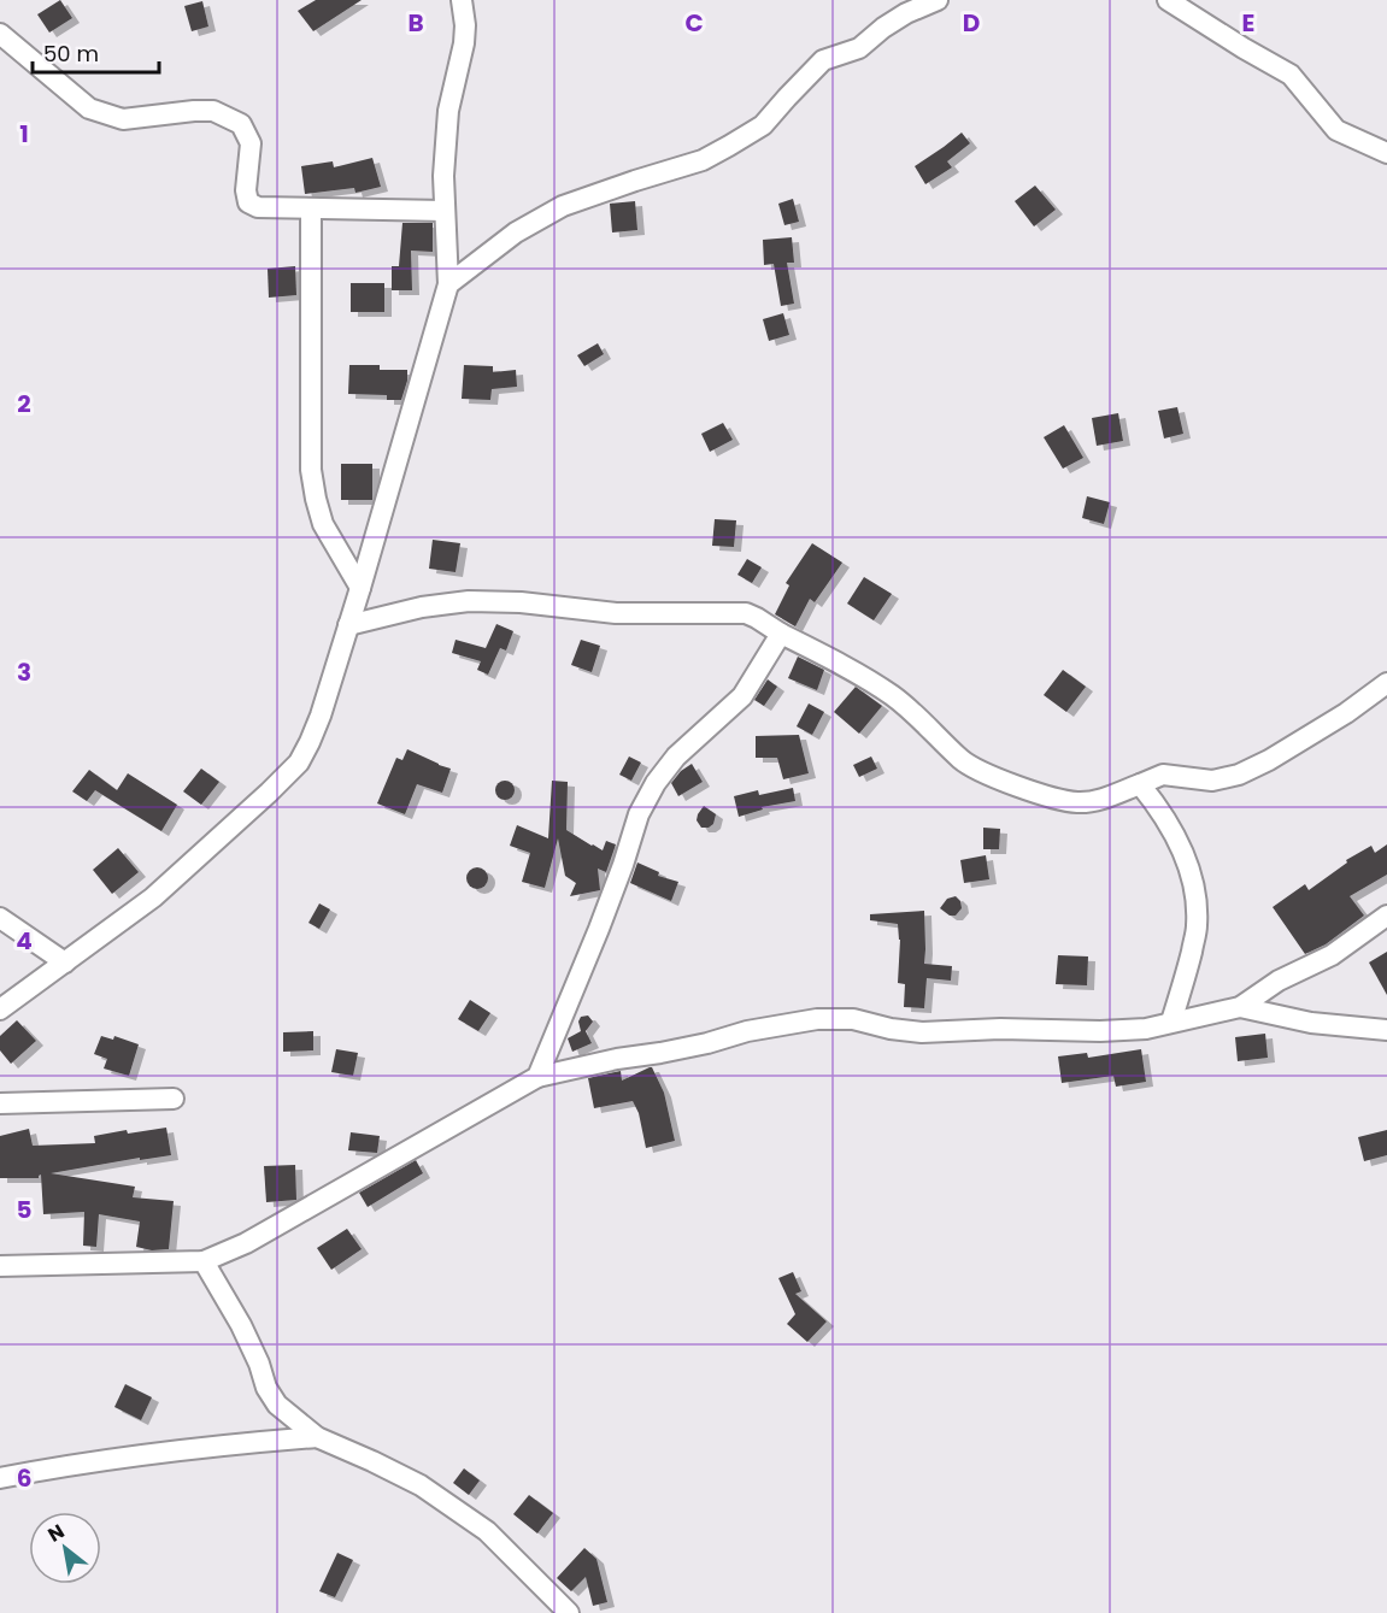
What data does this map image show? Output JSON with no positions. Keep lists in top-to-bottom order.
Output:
{
  "scale_bar": "50 m",
  "north": "top left",
  "grid": {
    "columns": [
      "B",
      "C",
      "D",
      "E"
    ],
    "rows": [
      "1",
      "2",
      "3",
      "4",
      "5",
      "6"
    ]
  }
}
